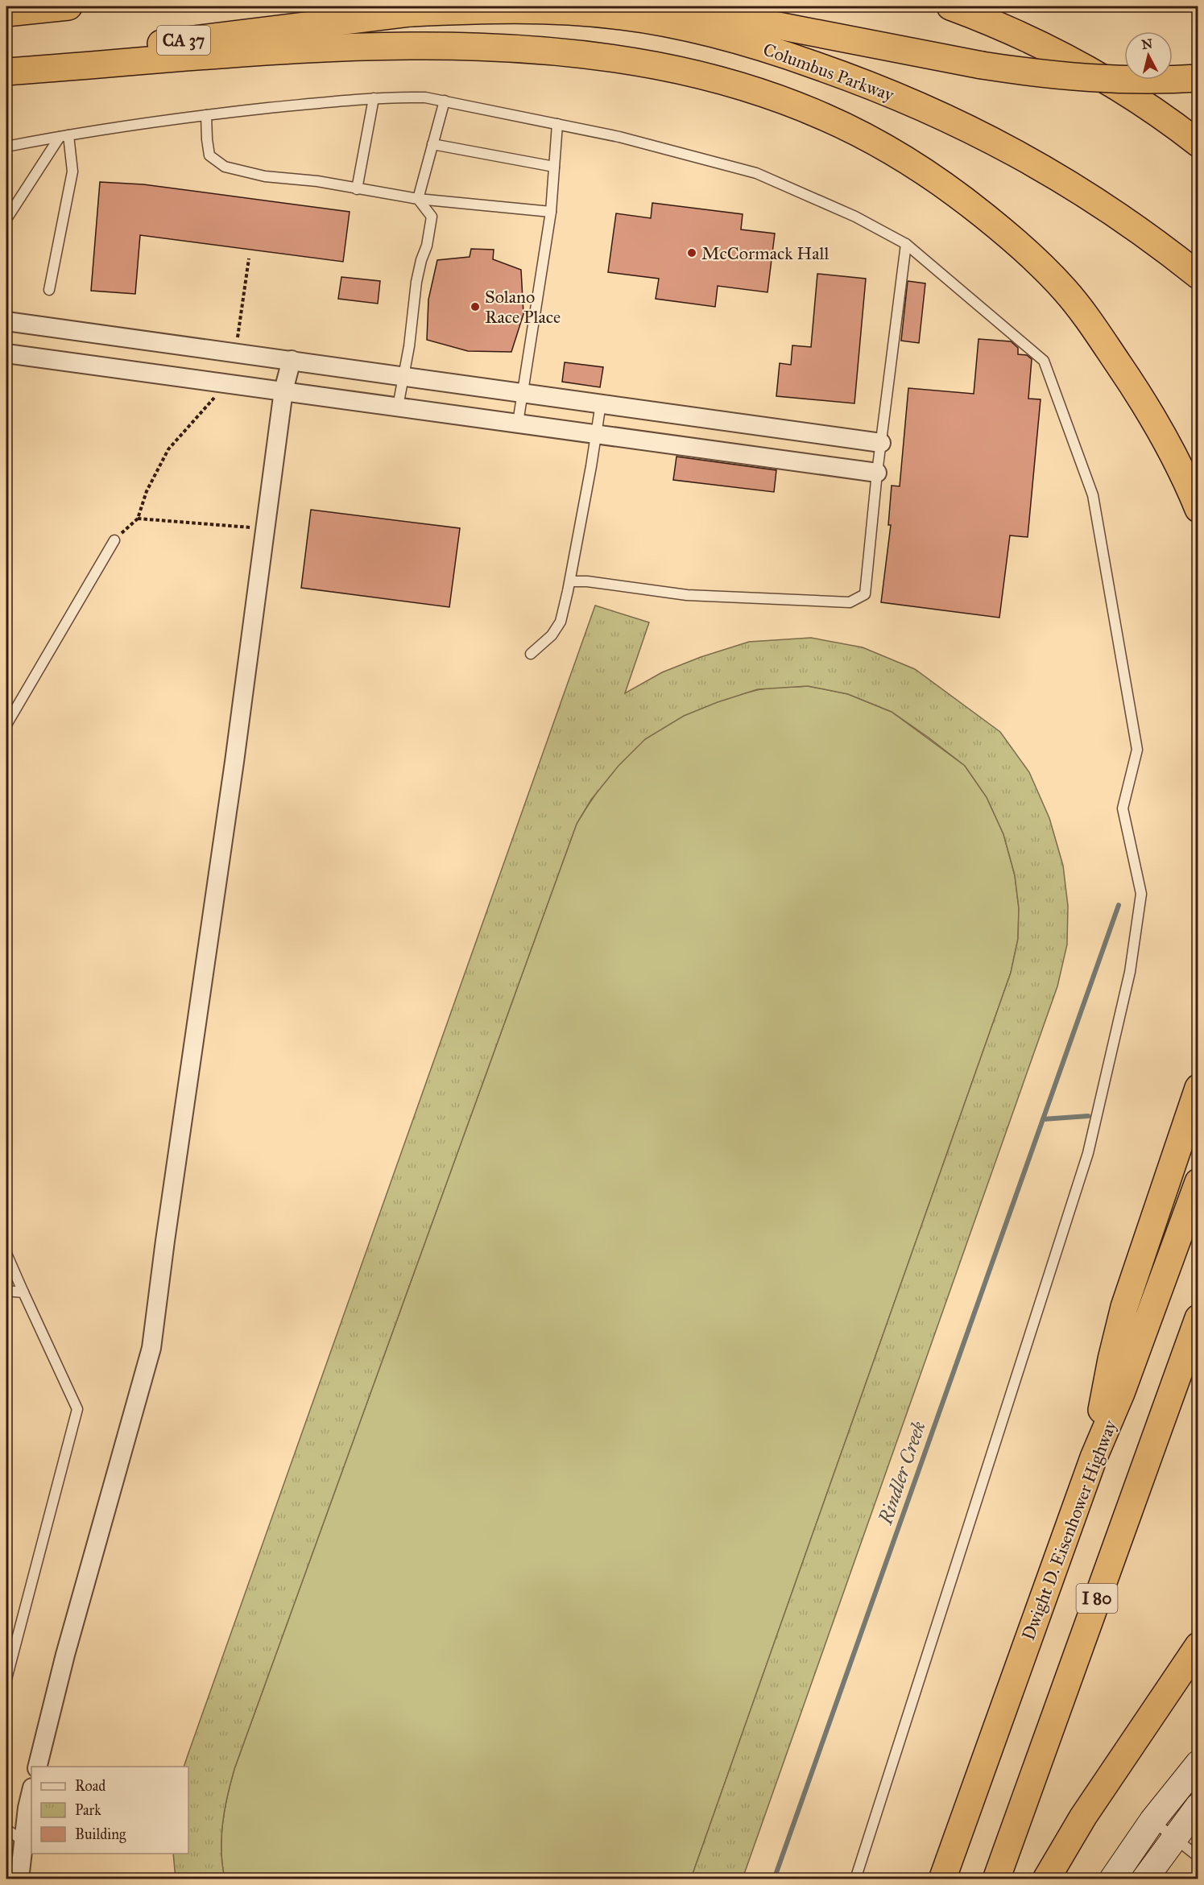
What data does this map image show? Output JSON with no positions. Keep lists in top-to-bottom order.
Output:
{
  "streets": {
    "highway": [
      "CA 37",
      "Columbus Parkway",
      "Dwight D. Eisenhower Highway",
      "I 80"
    ]
  },
  "crossings": [
    ["CA 37", "Columbus Parkway"]
  ],
  "water": ["Rindler Creek"],
  "places": ["McCormack Hall", "Solano Race Place"],
  "legend": ["Road", "Park", "Building"],
  "north": "top"
}
